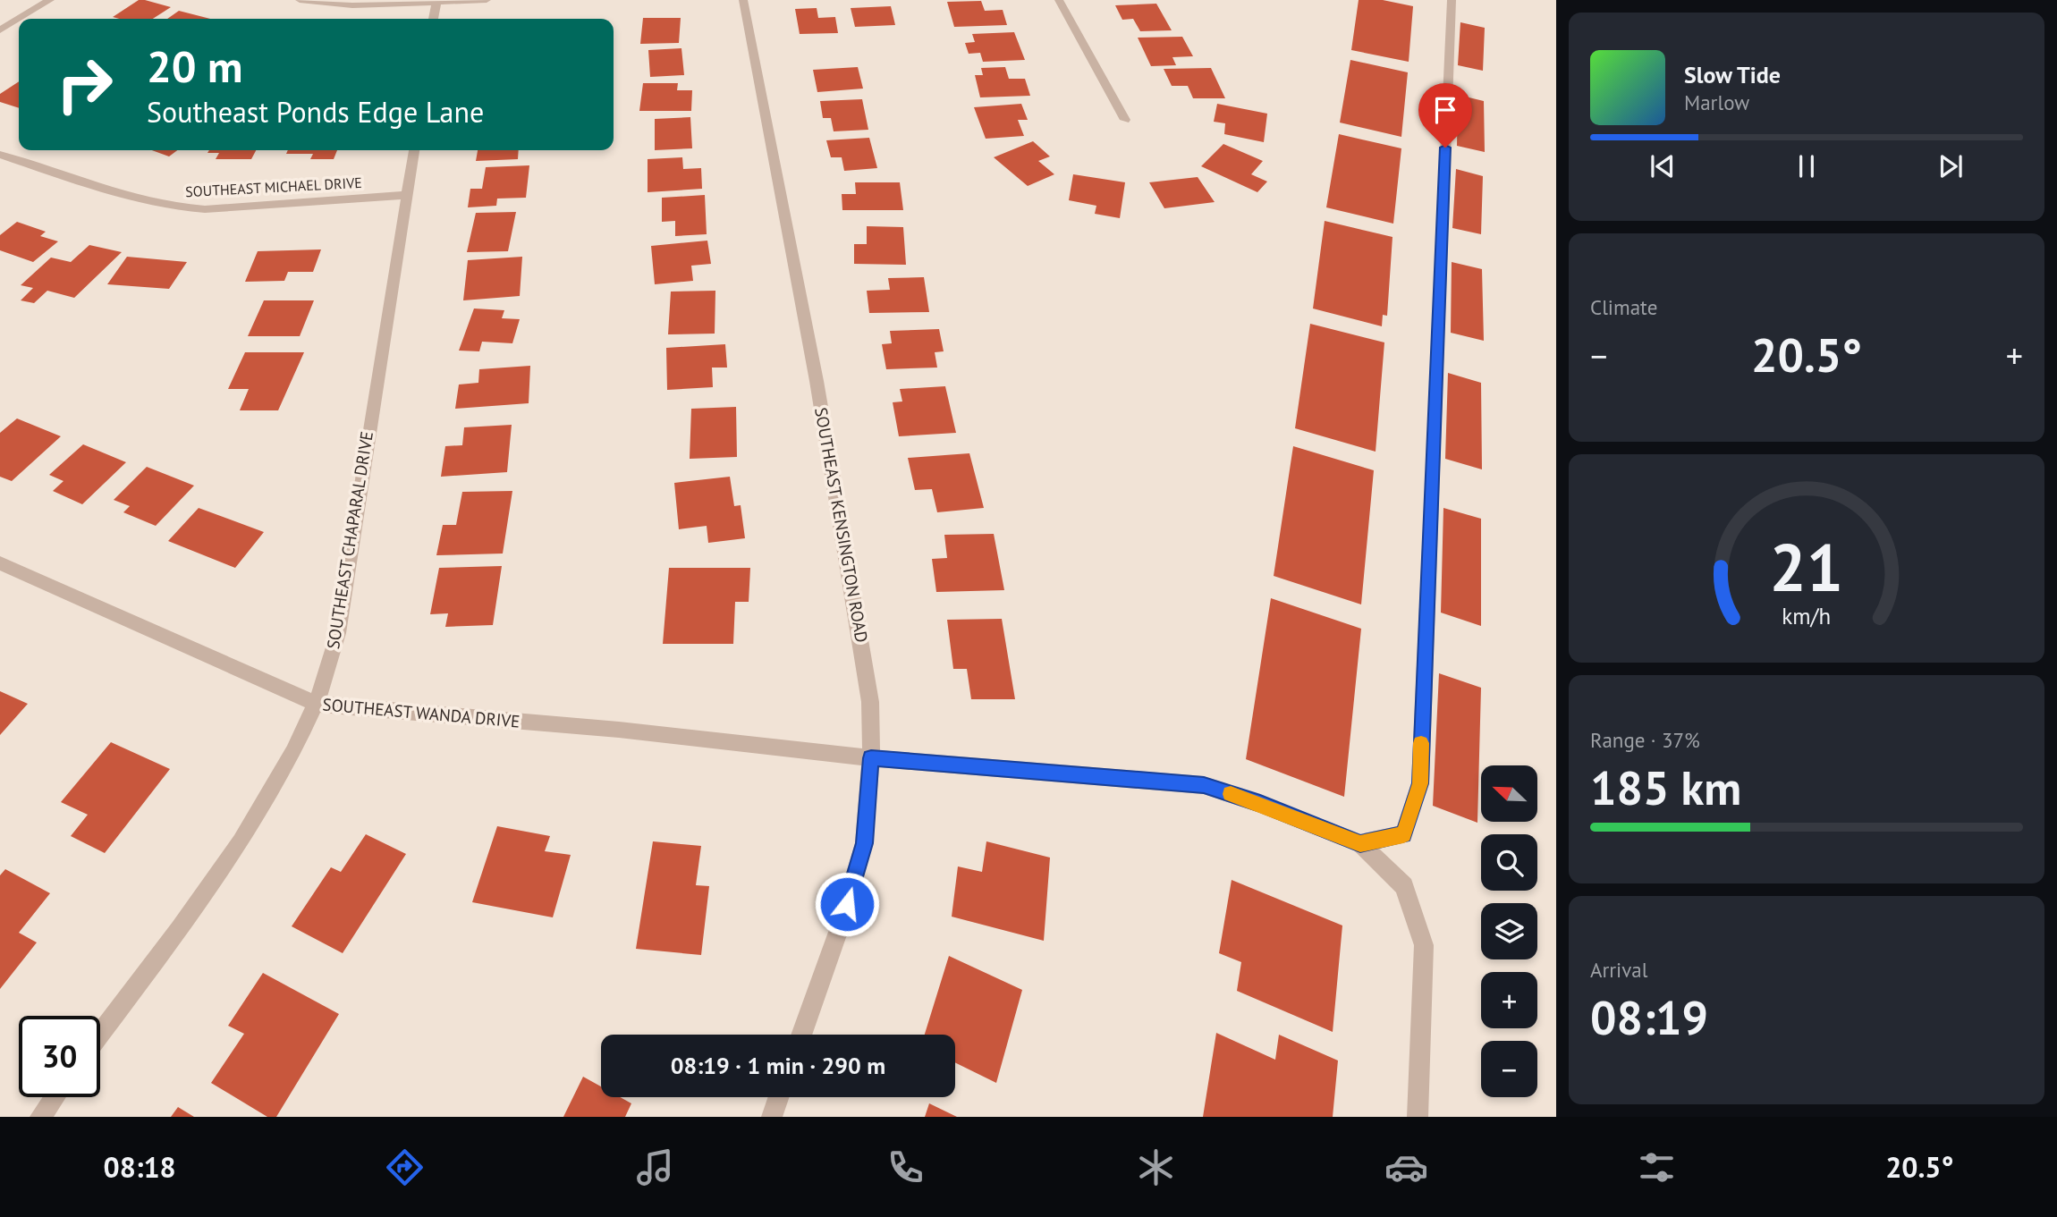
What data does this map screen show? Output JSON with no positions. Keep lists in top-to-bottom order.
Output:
{
  "streets": {
    "street": [
      "SOUTHEAST MICHAEL DRIVE",
      "SOUTHEAST KENSINGTON ROAD",
      "SOUTHEAST CHAPARAL DRIVE",
      "SOUTHEAST WANDA DRIVE"
    ]
  },
  "crossings": [
    ["SOUTHEAST MICHAEL DRIVE", "SOUTHEAST CHAPARAL DRIVE"],
    ["SOUTHEAST KENSINGTON ROAD", "SOUTHEAST WANDA DRIVE"],
    ["SOUTHEAST CHAPARAL DRIVE", "SOUTHEAST WANDA DRIVE"]
  ],
  "north": "top left",
  "page": {
    "turn": ["20 m", "Southeast Ponds Edge Lane"],
    "song": ["Slow Tide", "Marlow"],
    "tile": [
      "Climate",
      ["Range · 37%", "185 km"],
      ["Arrival", "08:19"]
    ],
    "heat": ["−", "20.5°", "+"],
    "map_buttons": ["+", "−"],
    "limit": "30",
    "trip": "08:19 · 1 min · 290 m",
    "tabs": ["08:18", "20.5°"],
    "gauge": ["21", "km/h"]
  }
}
